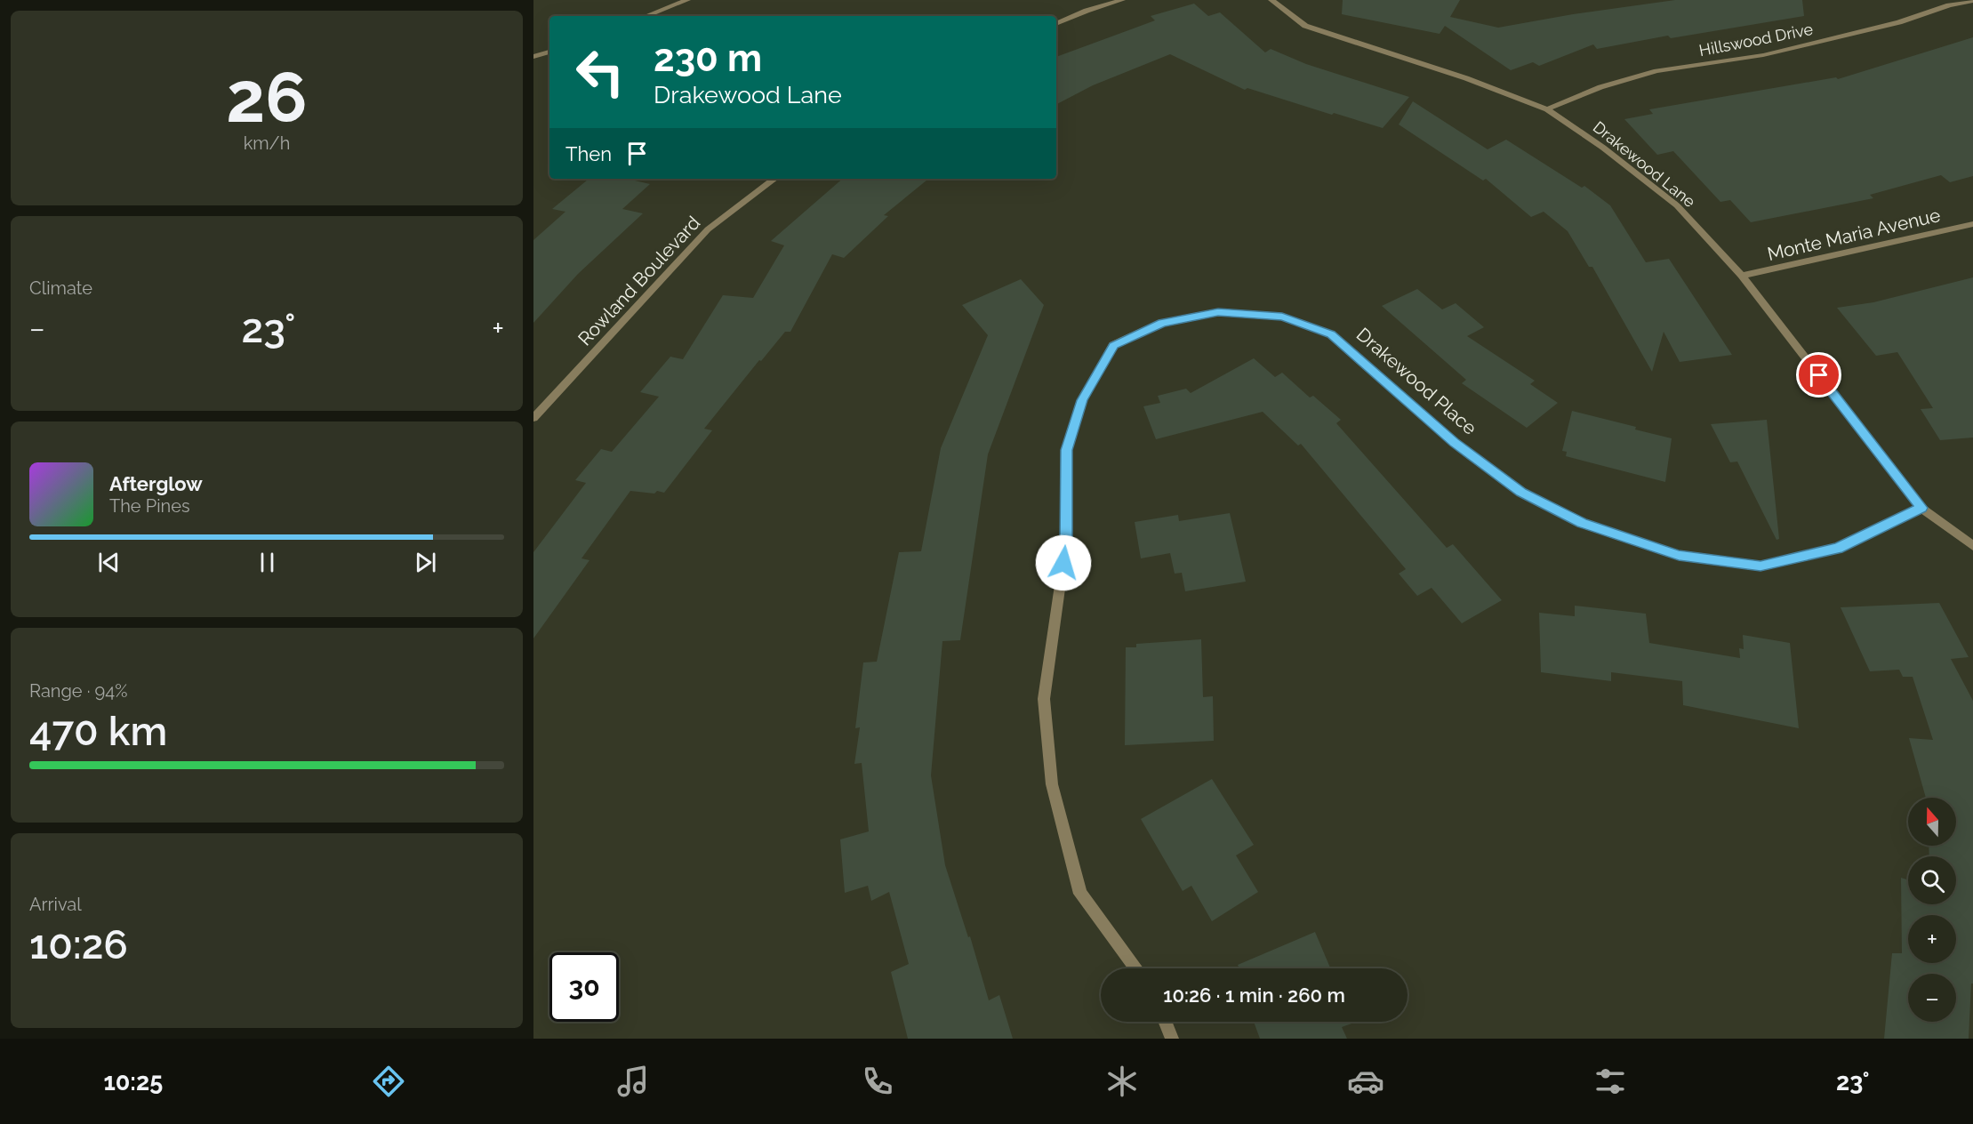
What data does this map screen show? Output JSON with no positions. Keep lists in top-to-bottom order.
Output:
{
  "streets": {
    "street": [
      "Hillswood Drive",
      "Drakewood Lane",
      "Monte Maria Avenue",
      "Rowland Boulevard",
      "Drakewood Place"
    ]
  },
  "crossings": [
    ["Hillswood Drive", "Drakewood Lane"],
    ["Drakewood Lane", "Monte Maria Avenue"],
    ["Drakewood Lane", "Drakewood Place"]
  ],
  "north": "top",
  "page": {
    "tile": [
      ["26", "km/h"],
      "Climate",
      ["Range · 94%", "470 km"],
      ["Arrival", "10:26"]
    ],
    "turn": ["230 m", "Drakewood Lane"],
    "then": "Then",
    "heat": ["−", "23°", "+"],
    "song": ["Afterglow", "The Pines"],
    "map_buttons": ["+", "−"],
    "limit": "30",
    "trip": "10:26 · 1 min · 260 m",
    "tabs": ["10:25", "23°"]
  }
}
